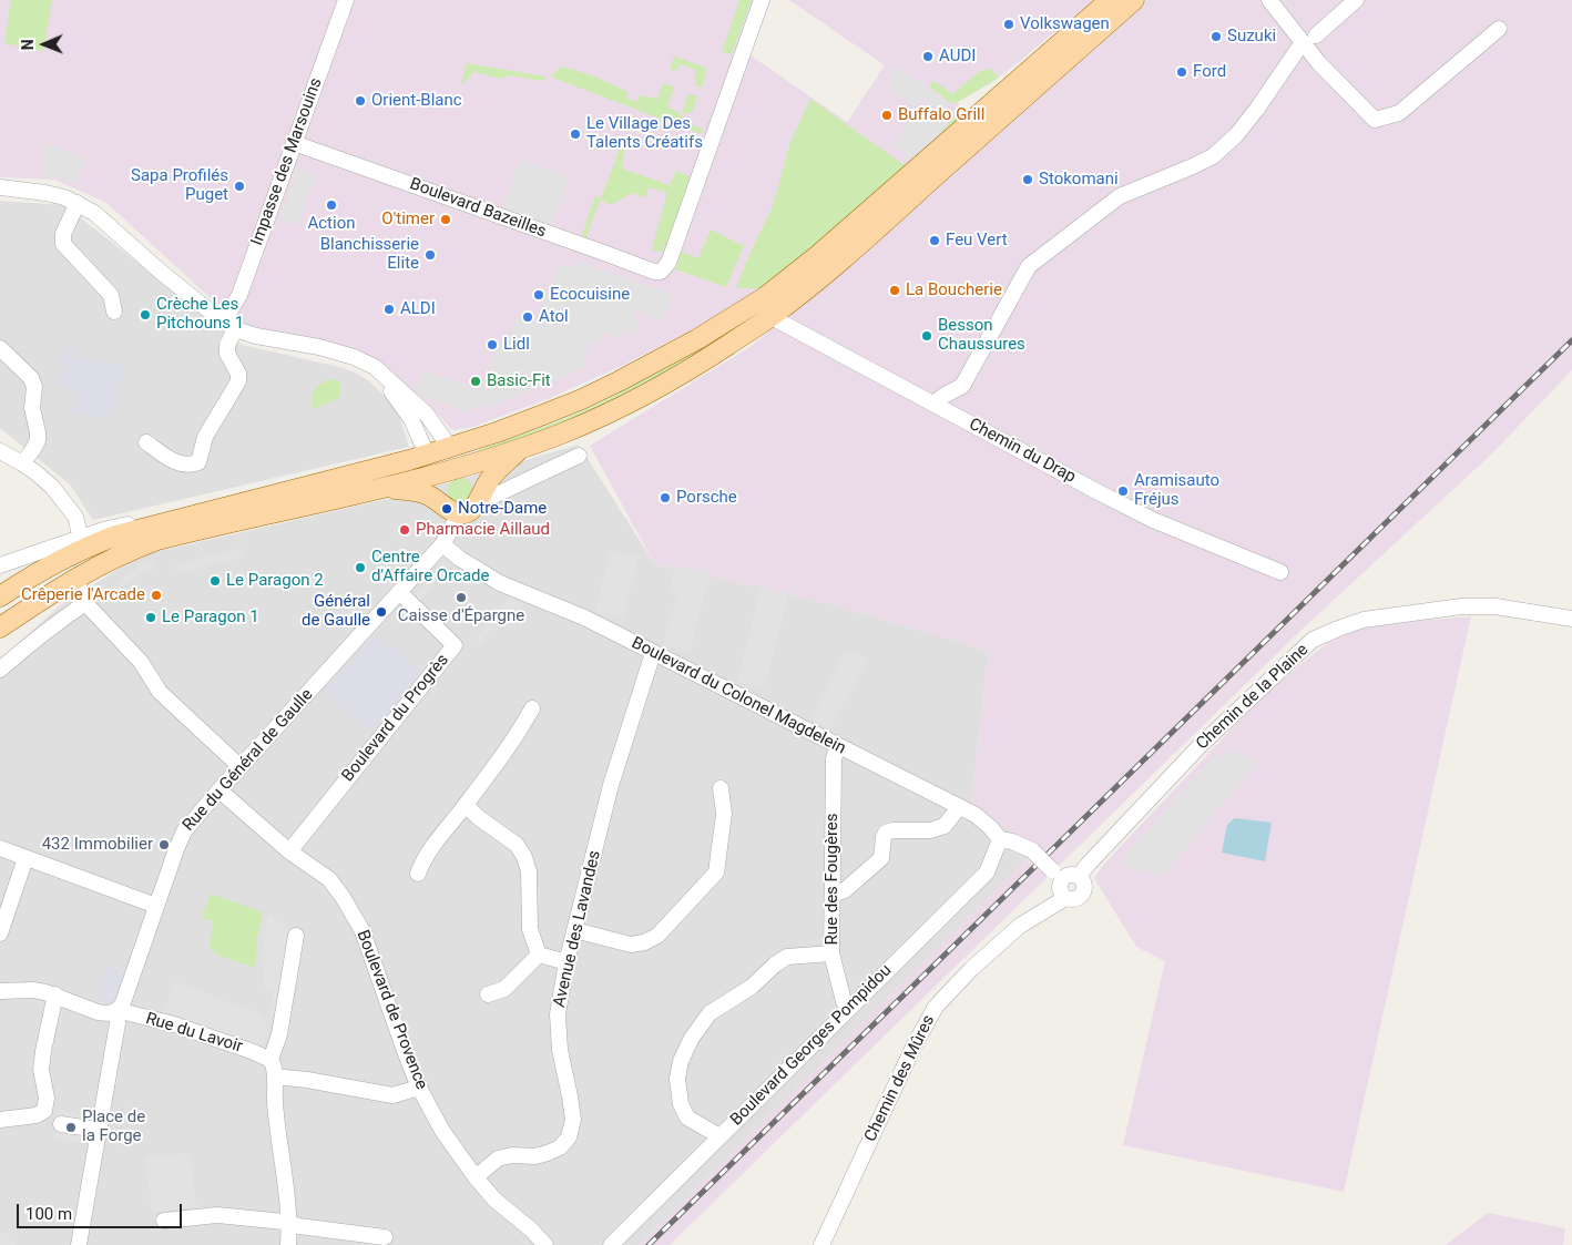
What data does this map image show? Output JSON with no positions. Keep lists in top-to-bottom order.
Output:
{
  "streets": {
    "street": [
      "Impasse des Marsouins",
      "Boulevard Bazeilles",
      "Chemin du Drap",
      "Boulevard du Colonel Magdelein",
      "Chemin de la Plaine",
      "Boulevard du Progrès",
      "Rue du Général de Gaulle",
      "Rue des Fougères",
      "Avenue des Lavandes",
      "Boulevard de Provence",
      "Rue du Lavoir",
      "Boulevard Georges Pompidou",
      "Chemin des Mûres"
    ]
  },
  "crossings": [
    ["Impasse des Marsouins", "Boulevard Bazeilles"],
    ["Boulevard du Colonel Magdelein", "Chemin de la Plaine"],
    ["Boulevard du Colonel Magdelein", "Rue du Général de Gaulle"],
    ["Boulevard du Colonel Magdelein", "Rue des Fougères"],
    ["Boulevard du Colonel Magdelein", "Avenue des Lavandes"],
    ["Boulevard du Colonel Magdelein", "Boulevard Georges Pompidou"],
    ["Boulevard du Colonel Magdelein", "Chemin des Mûres"],
    ["Chemin de la Plaine", "Chemin des Mûres"],
    ["Boulevard du Progrès", "Rue du Général de Gaulle"],
    ["Boulevard du Progrès", "Boulevard de Provence"],
    ["Rue du Général de Gaulle", "Boulevard de Provence"],
    ["Rue du Général de Gaulle", "Rue du Lavoir"],
    ["Rue des Fougères", "Boulevard Georges Pompidou"],
    ["Avenue des Lavandes", "Boulevard de Provence"]
  ],
  "places": [
    "Volkswagen",
    "Suzuki",
    "AUDI",
    "Ford",
    "Orient-Blanc",
    "Buffalo Grill",
    "Le Village Des Talents Créatifs",
    "Stokomani",
    "Sapa Profilés Puget",
    "Action",
    "O'timer",
    "Feu Vert",
    "Blanchisserie Elite",
    "La Boucherie",
    "Ecocuisine",
    "ALDI",
    "Crèche Les Pitchouns 1",
    "Atol",
    "Besson Chaussures",
    "Lidl",
    "Basic-Fit",
    "Aramisauto Fréjus",
    "Porsche",
    "Notre-Dame",
    "Pharmacie Aillaud",
    "Centre d'Affaire Orcade",
    "Le Paragon 2",
    "Crêperie l'Arcade",
    "Caisse d'Épargne",
    "Général de Gaulle",
    "Le Paragon 1",
    "432 Immobilier",
    "Place de la Forge"
  ],
  "scale_bar": "100 m",
  "north": "left"
}
